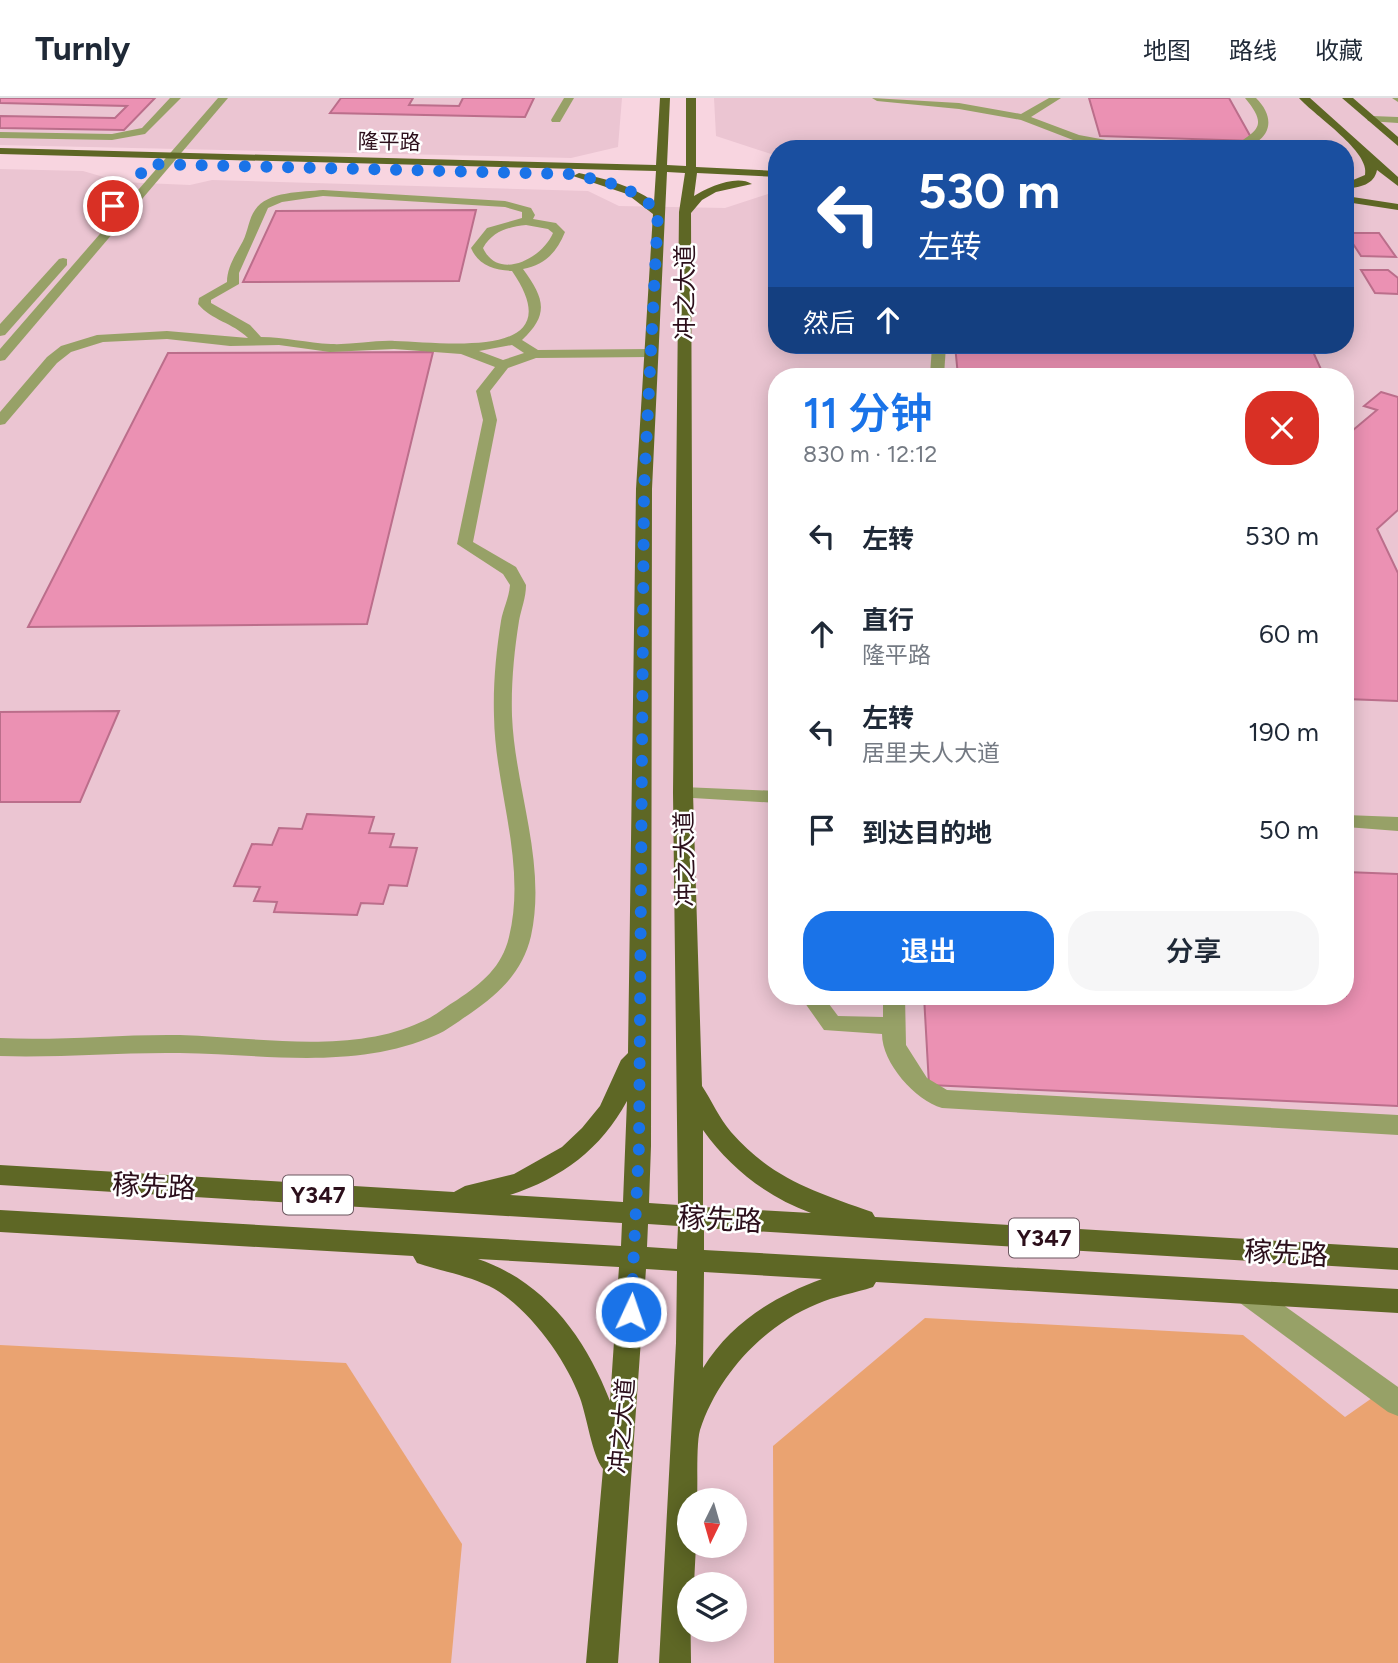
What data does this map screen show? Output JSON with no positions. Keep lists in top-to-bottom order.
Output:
{
  "streets": {
    "main road": [
      "隆平路",
      "冲之大道",
      "稼先路",
      "Y347"
    ]
  },
  "crossings": [
    ["隆平路", "冲之大道"],
    ["冲之大道", "稼先路"]
  ],
  "north": "bottom",
  "page": {
    "header": "Turnly",
    "nav": ["地图", "路线", "收藏"],
    "turn": ["530 m", "左转"],
    "then": "然后",
    "heading": ["11 分钟", "830 m · 12:12"],
    "list": [
      {
        "name": "左转",
        "value": "530 m"
      },
      {
        "name": "直行",
        "note": "隆平路",
        "value": "60 m"
      },
      {
        "name": "左转",
        "note": "居里夫人大道",
        "value": "190 m"
      },
      {
        "name": "到达目的地",
        "value": "50 m"
      }
    ],
    "buttons": ["退出", "分享"]
  }
}
